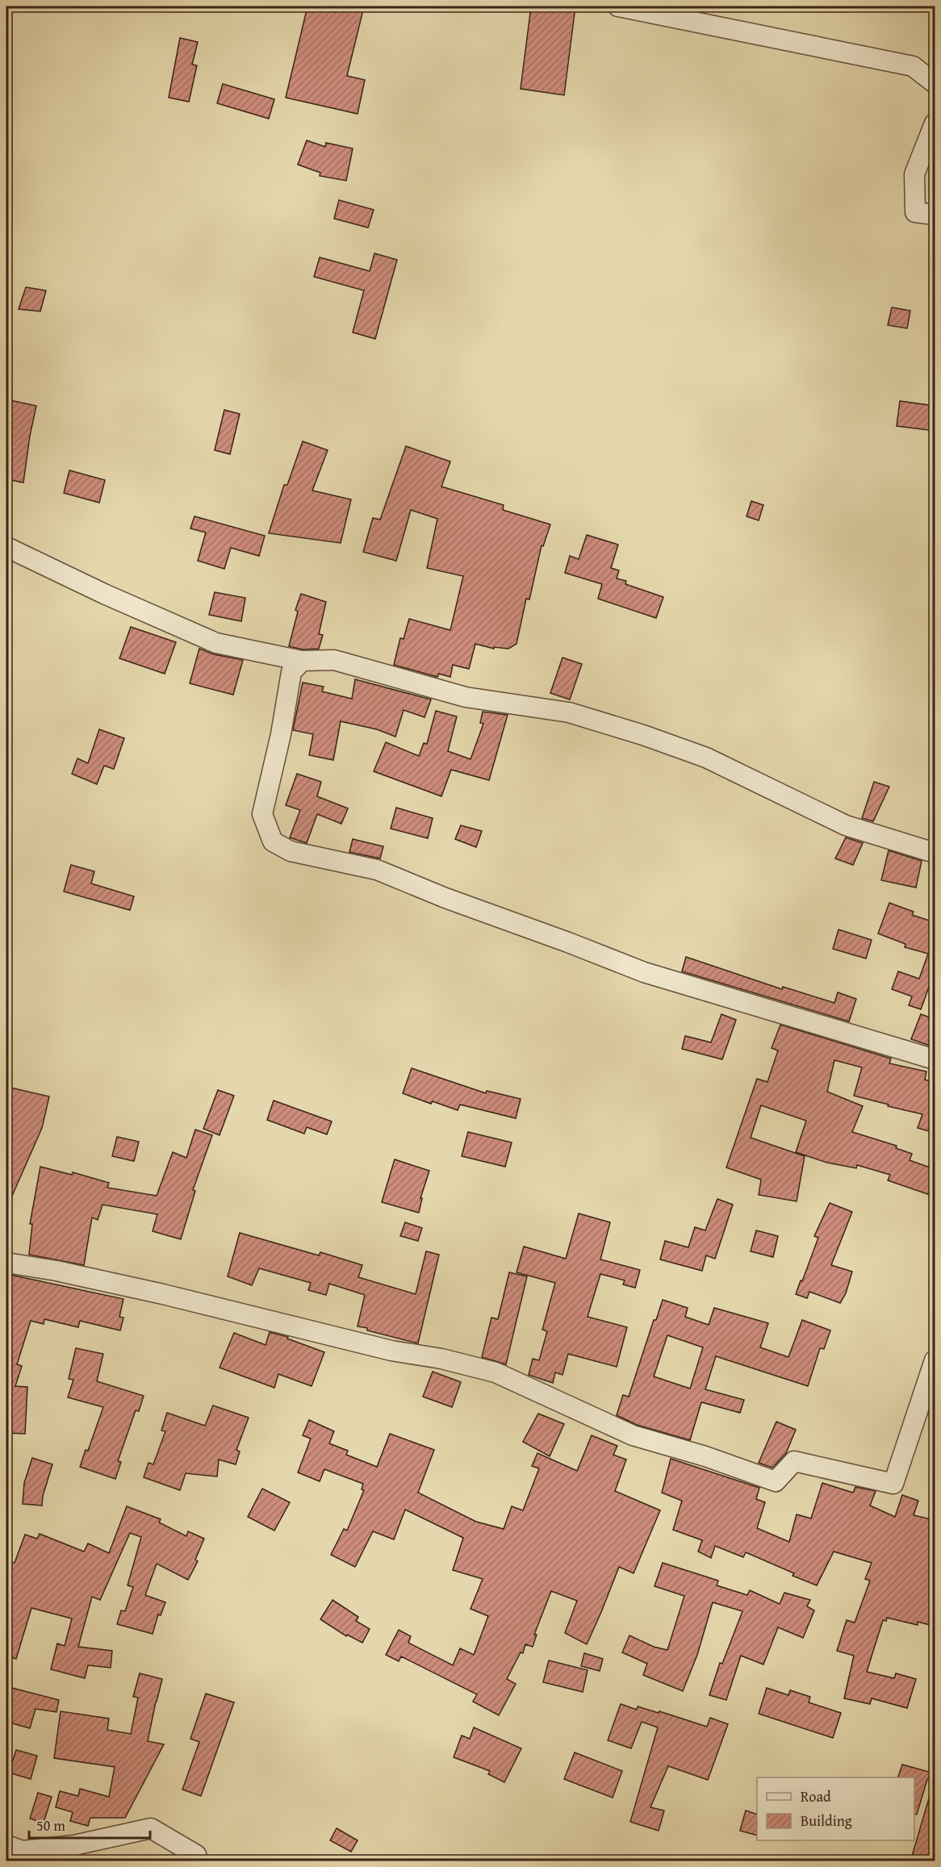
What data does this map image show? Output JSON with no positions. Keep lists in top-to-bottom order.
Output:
{
  "legend": ["Road", "Building"],
  "scale_bar": "50 m"
}
